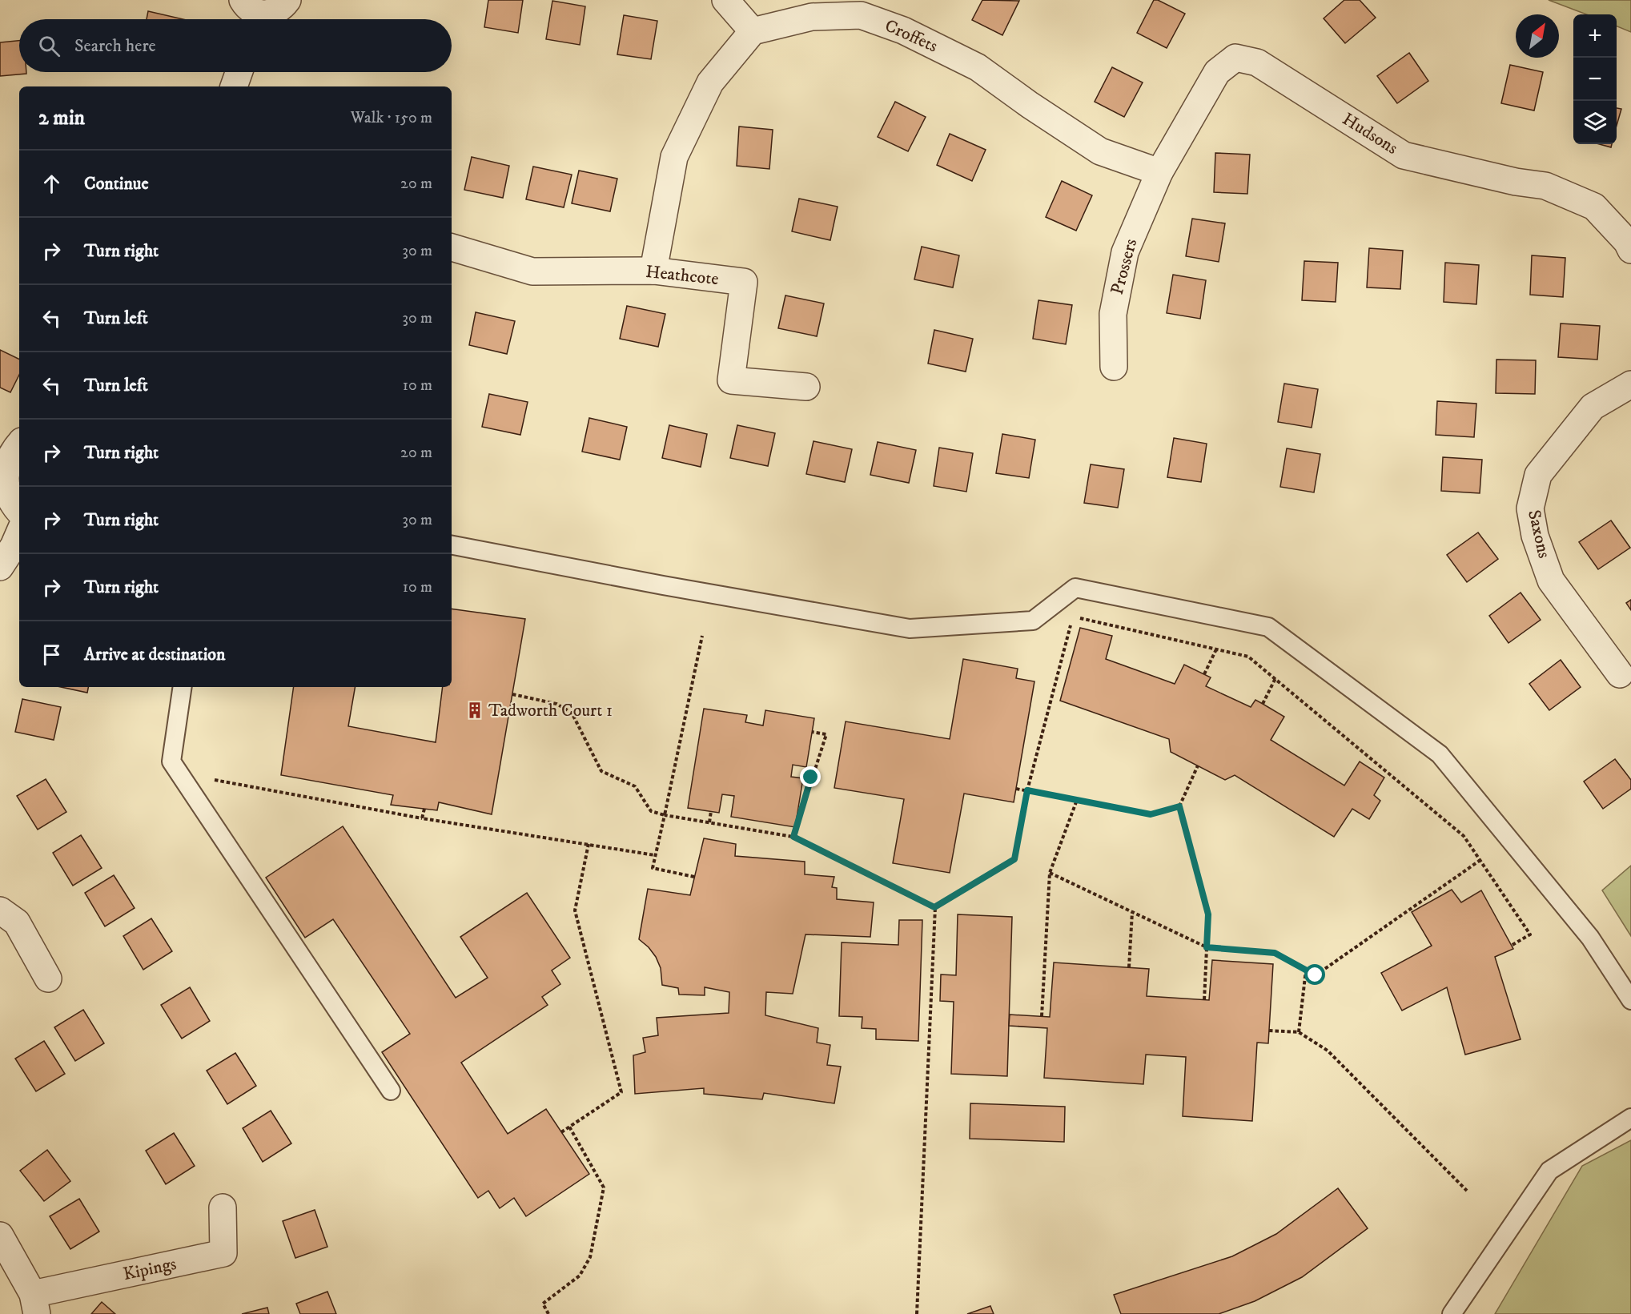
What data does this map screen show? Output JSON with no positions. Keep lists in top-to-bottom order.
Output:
{
  "streets": {
    "street": [
      "Croffets",
      "Hudsons",
      "Prossers",
      "Heathcote",
      "Saxons",
      "Kipings"
    ]
  },
  "crossings": [
    ["Croffets", "Hudsons"],
    ["Croffets", "Prossers"],
    ["Hudsons", "Prossers"]
  ],
  "places": {
    "building": ["Tadworth Court 1"]
  },
  "north": "top right",
  "page": {
    "map_buttons": ["+", "−"],
    "search": "Search here",
    "heading": ["2 min", "Walk · 150 m"],
    "list": [
      ["Continue", "20 m"],
      ["Turn right", "30 m"],
      ["Turn left", "30 m"],
      ["Turn left", "10 m"],
      ["Turn right", "20 m"],
      ["Turn right", "30 m"],
      ["Turn right", "10 m"],
      "Arrive at destination"
    ]
  }
}
